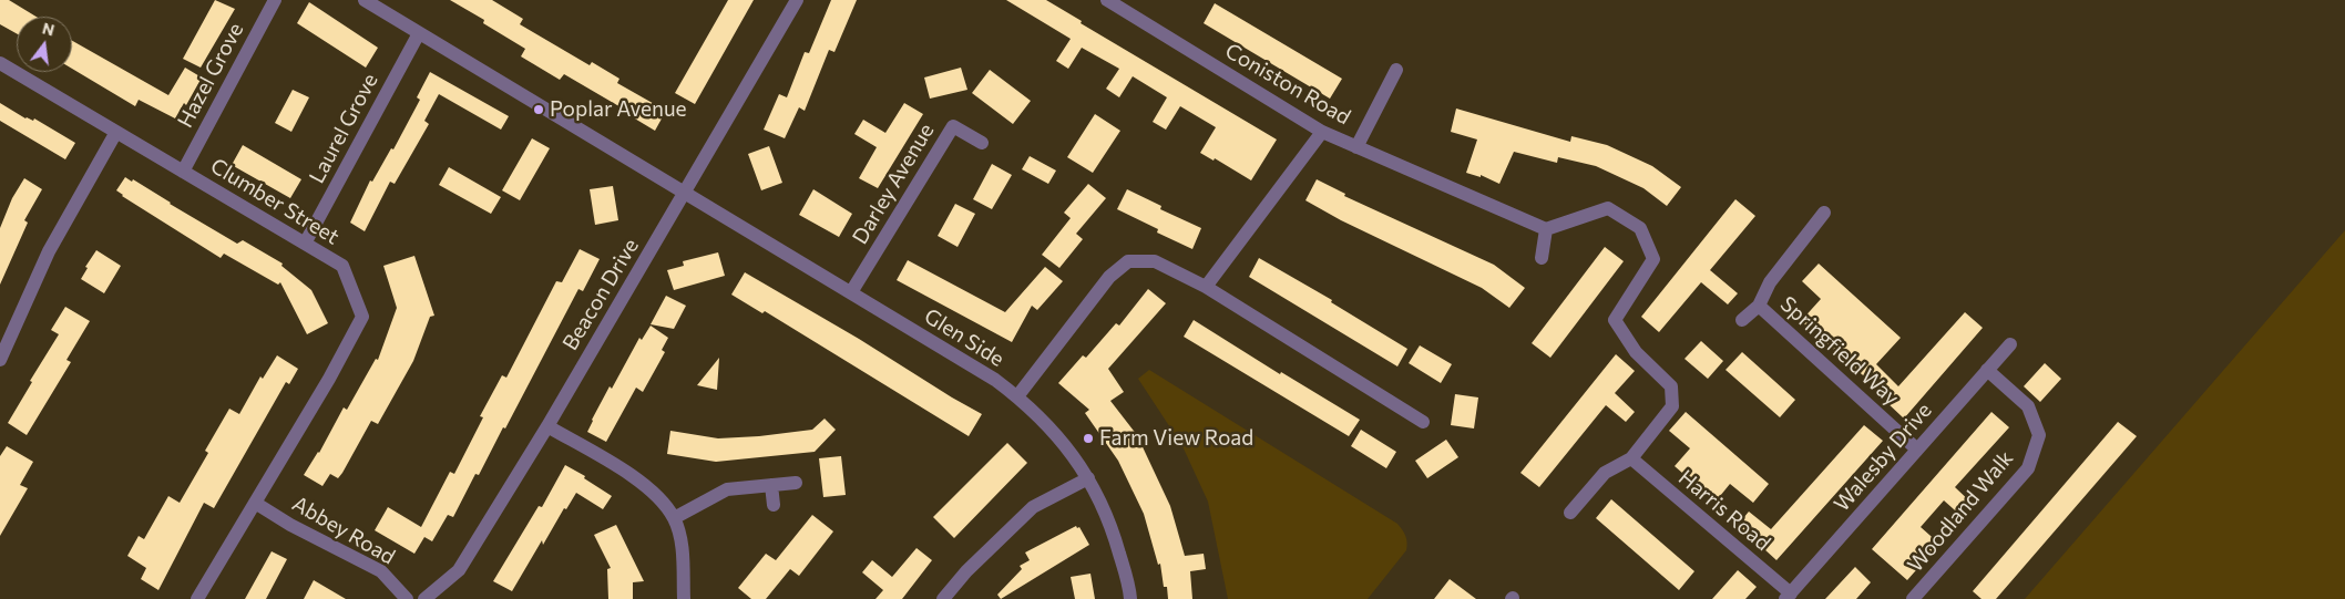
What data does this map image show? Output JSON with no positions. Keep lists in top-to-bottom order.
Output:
{
  "streets": {
    "street": [
      "Hazel Grove",
      "Coniston Road",
      "Laurel Grove",
      "Darley Avenue",
      "Clumber Street",
      "Beacon Drive",
      "Glen Side",
      "Springfield Way",
      "Walesby Drive",
      "Harris Road",
      "Woodland Walk",
      "Abbey Road"
    ]
  },
  "crossings": [
    ["Hazel Grove", "Clumber Street"],
    ["Laurel Grove", "Clumber Street"],
    ["Darley Avenue", "Glen Side"],
    ["Clumber Street", "Abbey Road"],
    ["Beacon Drive", "Glen Side"],
    ["Springfield Way", "Walesby Drive"],
    ["Walesby Drive", "Harris Road"],
    ["Walesby Drive", "Woodland Walk"]
  ],
  "places": ["Poplar Avenue", "Farm View Road"],
  "north": "top"
}
